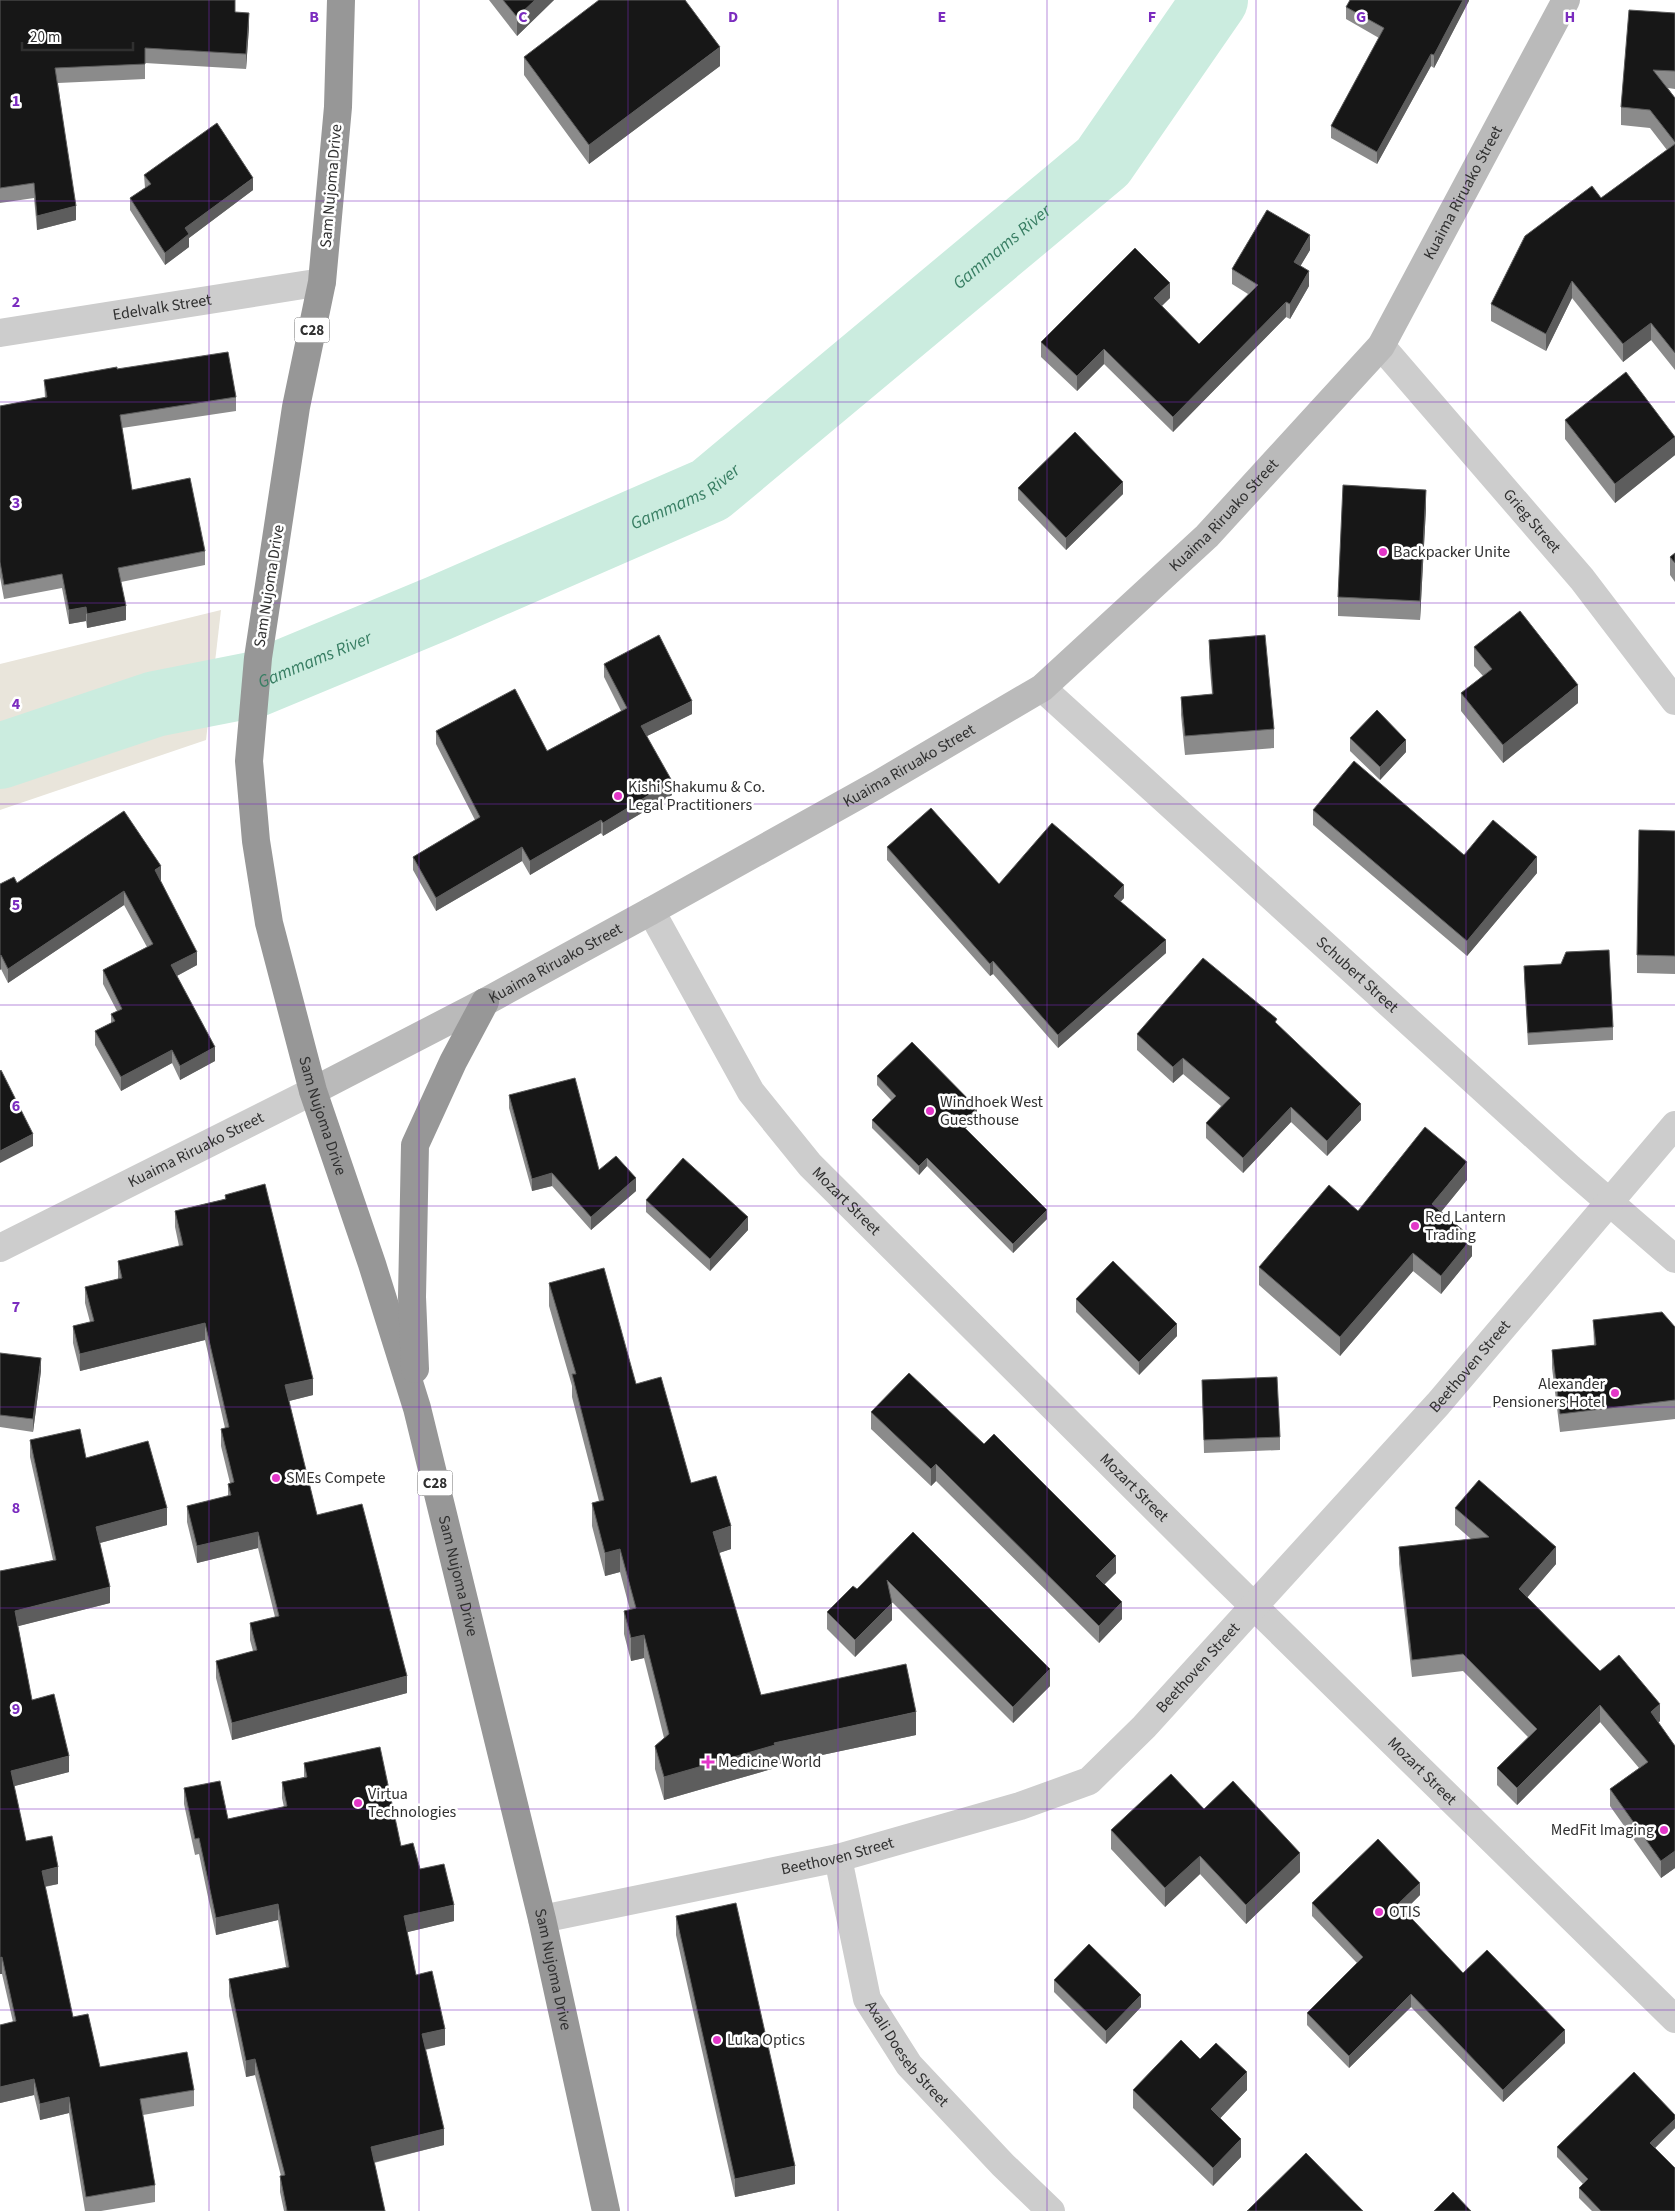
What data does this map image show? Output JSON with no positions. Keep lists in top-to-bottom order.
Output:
{
  "streets": {
    "highway": ["Sam Nujoma Drive", "C28"],
    "street": [
      "Kuaima Riruako Street",
      "Edelvalk Street",
      "Grieg Street",
      "Schubert Street",
      "Mozart Street",
      "Beethoven Street",
      "Axali Doeseb Street"
    ]
  },
  "crossings": [
    ["Sam Nujoma Drive", "Kuaima Riruako Street"],
    ["Sam Nujoma Drive", "Edelvalk Street"],
    ["Sam Nujoma Drive", "Beethoven Street"],
    ["Kuaima Riruako Street", "Grieg Street"],
    ["Kuaima Riruako Street", "Schubert Street"],
    ["Kuaima Riruako Street", "Mozart Street"],
    ["Schubert Street", "Beethoven Street"],
    ["Mozart Street", "Beethoven Street"],
    ["Beethoven Street", "Axali Doeseb Street"]
  ],
  "water": ["Gammams River"],
  "places": {
    "other": [
      "Backpacker Unite",
      "Kishi Shakumu & Co. Legal Practitioners",
      "Windhoek West Guesthouse",
      "Red Lantern Trading",
      "Alexander Pensioners Hotel",
      "SMEs Compete",
      "Virtua Technologies",
      "MedFit Imaging",
      "OTIS",
      "Luka Optics"
    ],
    "health": ["Medicine World"]
  },
  "scale_bar": "20 m",
  "grid": {
    "columns": [
      "B",
      "C",
      "D",
      "E",
      "F",
      "G",
      "H"
    ],
    "rows": [
      "1",
      "2",
      "3",
      "4",
      "5",
      "6",
      "7",
      "8",
      "9"
    ]
  }
}
